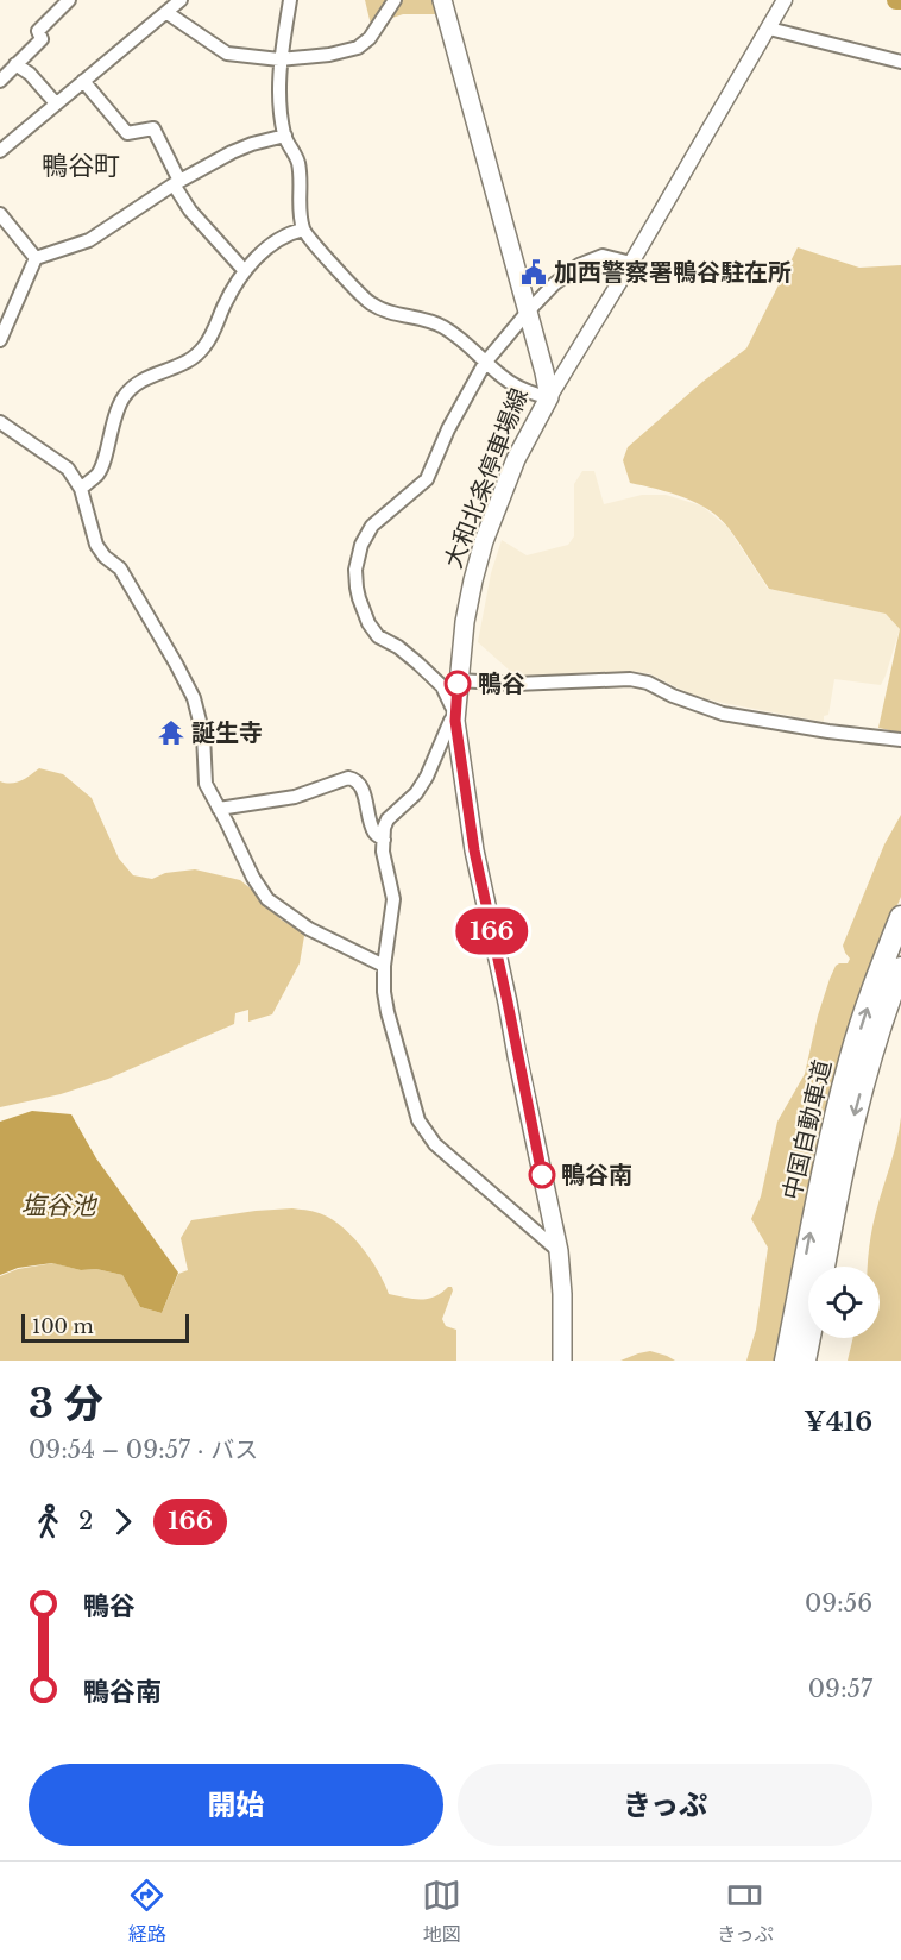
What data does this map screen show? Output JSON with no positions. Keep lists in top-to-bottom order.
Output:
{
  "streets": {
    "highway": ["中国自動車道"],
    "main road": ["大和北条停車場線"]
  },
  "districts": ["鴨谷町"],
  "water": ["塩谷池"],
  "places": {
    "public building": ["加西警察署鴨谷駐在所"],
    "other": ["鴨谷", "鴨谷南"],
    "temple": ["誕生寺"]
  },
  "lines": ["bus line 166"],
  "scale_bar": "100 m",
  "page": {
    "on_map": "166",
    "scale": "100 m",
    "heading": ["3 分", "09:54 – 09:57 · バス", "¥416"],
    "legs": ["2", "166"],
    "list": [
      {
        "name": "鴨谷",
        "value": "09:56"
      },
      {
        "name": "鴨谷南",
        "value": "09:57"
      }
    ],
    "buttons": ["開始", "きっぷ"],
    "tabs": ["経路", "地図", "きっぷ"]
  }
}
